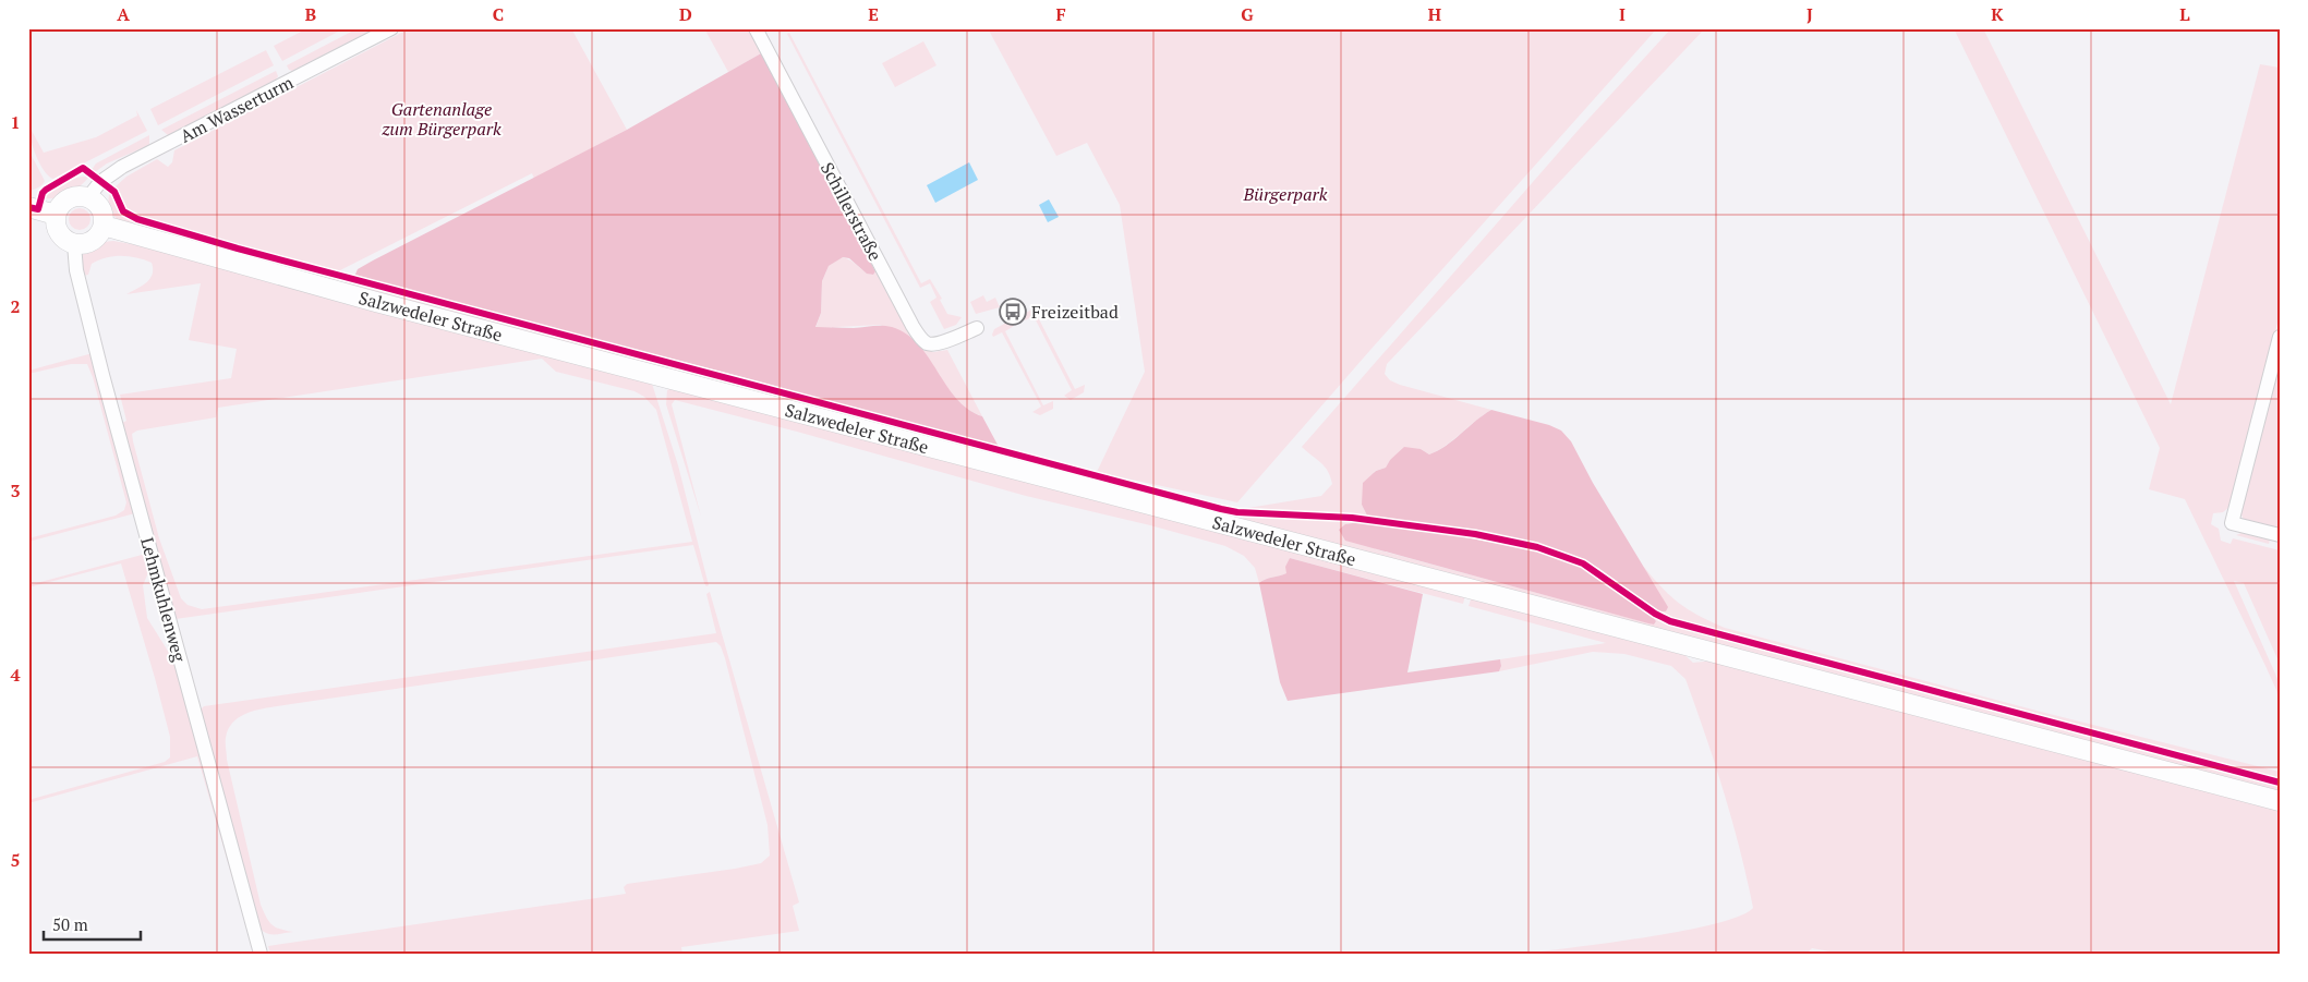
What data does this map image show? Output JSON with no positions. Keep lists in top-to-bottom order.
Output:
{
  "streets": {
    "main road": ["Salzwedeler Straße"],
    "street": ["Am Wasserturm", "Schillerstraße", "Lehmkuhlenweg"]
  },
  "crossings": [
    ["Am Wasserturm", "Salzwedeler Straße"],
    ["Am Wasserturm", "Lehmkuhlenweg"],
    ["Salzwedeler Straße", "Lehmkuhlenweg"]
  ],
  "parks": ["Gartenanlage zum Bürgerpark", "Bürgerpark"],
  "places": {
    "bus stop": ["Freizeitbad"]
  },
  "scale_bar": "50 m",
  "grid": {
    "columns": [
      "A",
      "B",
      "C",
      "D",
      "E",
      "F",
      "G",
      "H",
      "I",
      "J",
      "K",
      "L"
    ],
    "rows": [
      "1",
      "2",
      "3",
      "4",
      "5"
    ]
  }
}
